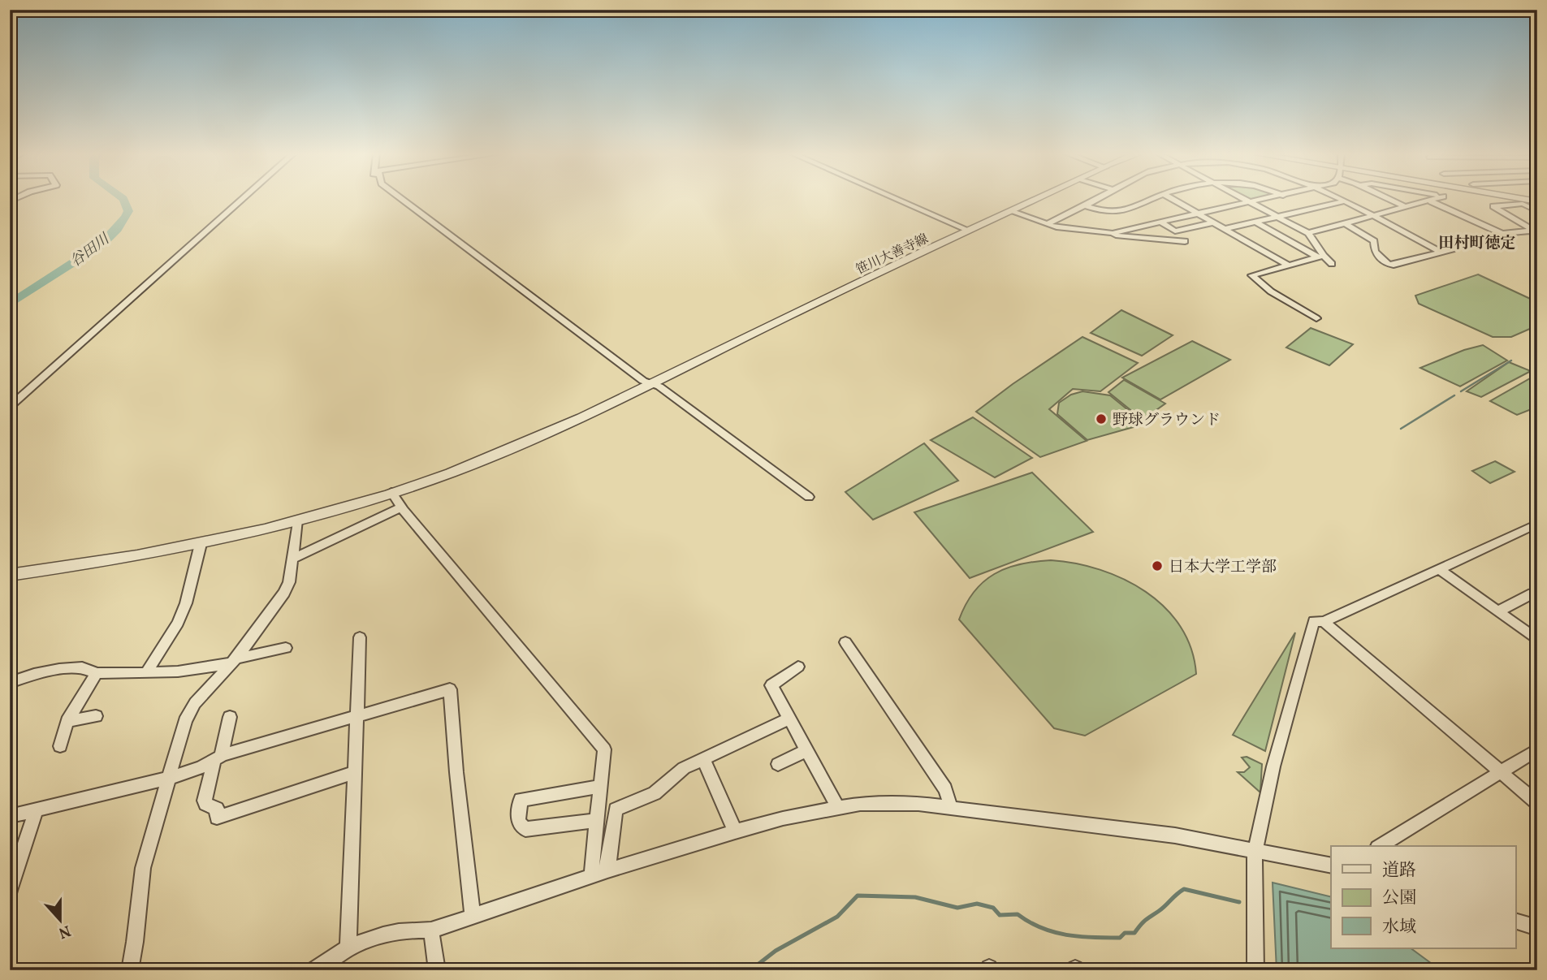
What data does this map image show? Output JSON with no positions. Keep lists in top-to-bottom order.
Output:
{
  "streets": {
    "street": ["笹川大善寺線"]
  },
  "districts": ["田村町徳定"],
  "water": ["谷田川"],
  "places": ["野球グラウンド", "日本大学工学部"],
  "legend": ["道路", "公園", "水域"],
  "north": "bottom"
}
